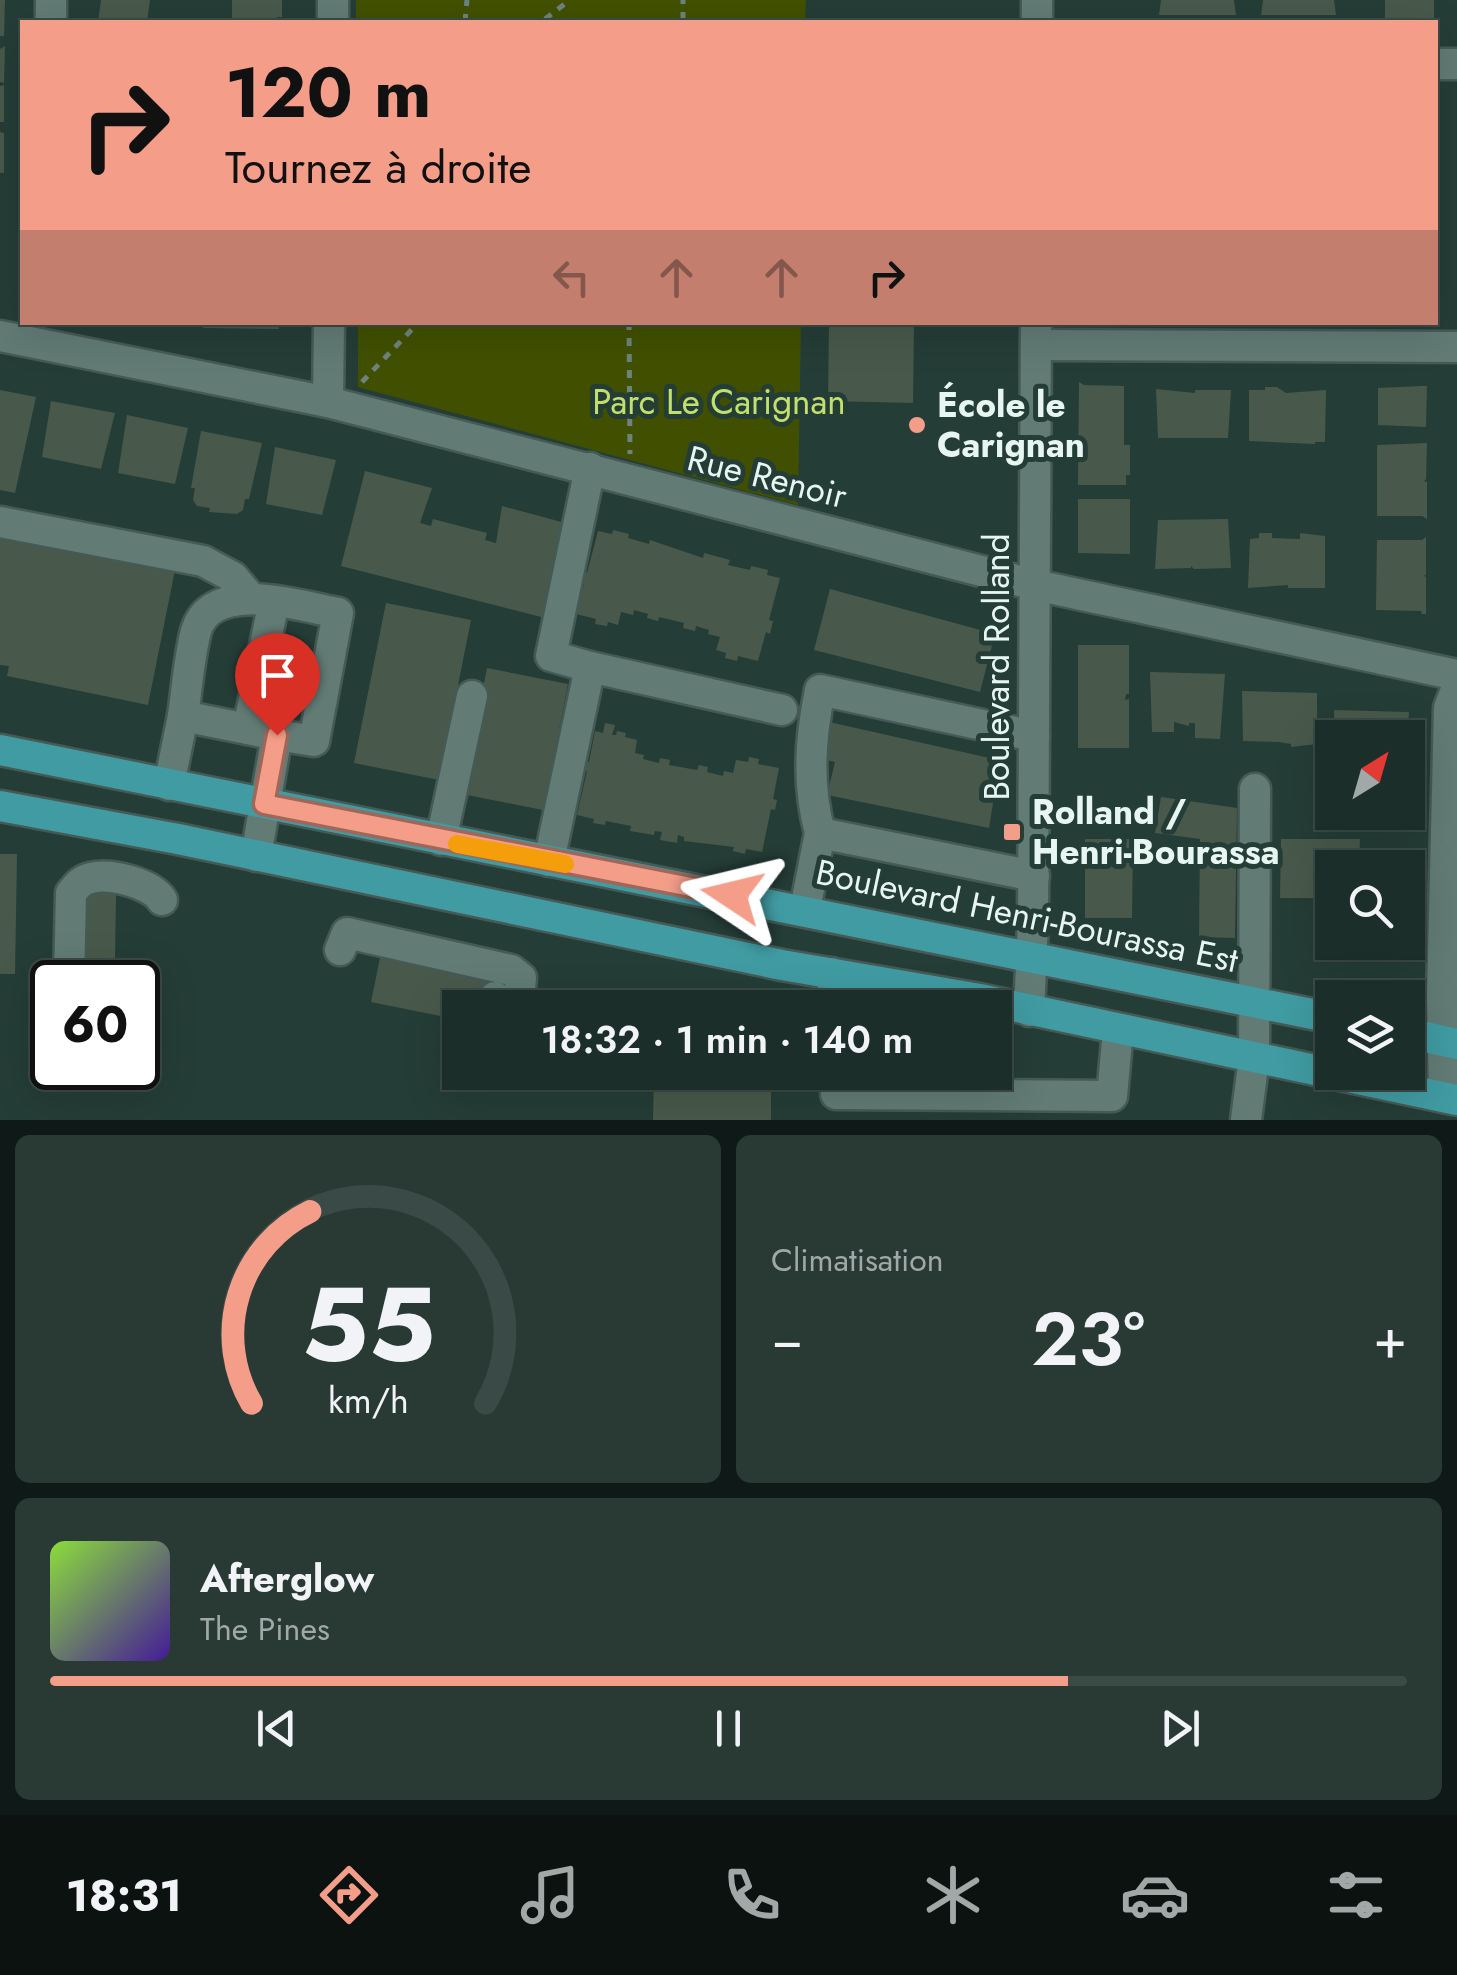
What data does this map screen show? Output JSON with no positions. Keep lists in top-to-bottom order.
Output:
{
  "streets": {
    "main road": ["Boulevard Henri-Bourassa Est"],
    "street": ["Rue Renoir", "Boulevard Rolland"]
  },
  "crossings": [
    ["Rue Renoir", "Boulevard Rolland"],
    ["Boulevard Rolland", "Boulevard Henri-Bourassa Est"]
  ],
  "parks": ["Parc Le Carignan"],
  "places": {
    "other": ["École le Carignan"],
    "transit": ["Rolland / Henri-Bourassa"]
  },
  "north": "top right",
  "page": {
    "turn": ["120 m", "Tournez à droite"],
    "limit": "60",
    "trip": "18:32 · 1 min · 140 m",
    "tile": "Climatisation",
    "heat": ["−", "23°", "+"],
    "song": ["Afterglow", "The Pines"],
    "tabs": "18:31",
    "gauge": ["55", "km/h"]
  }
}
